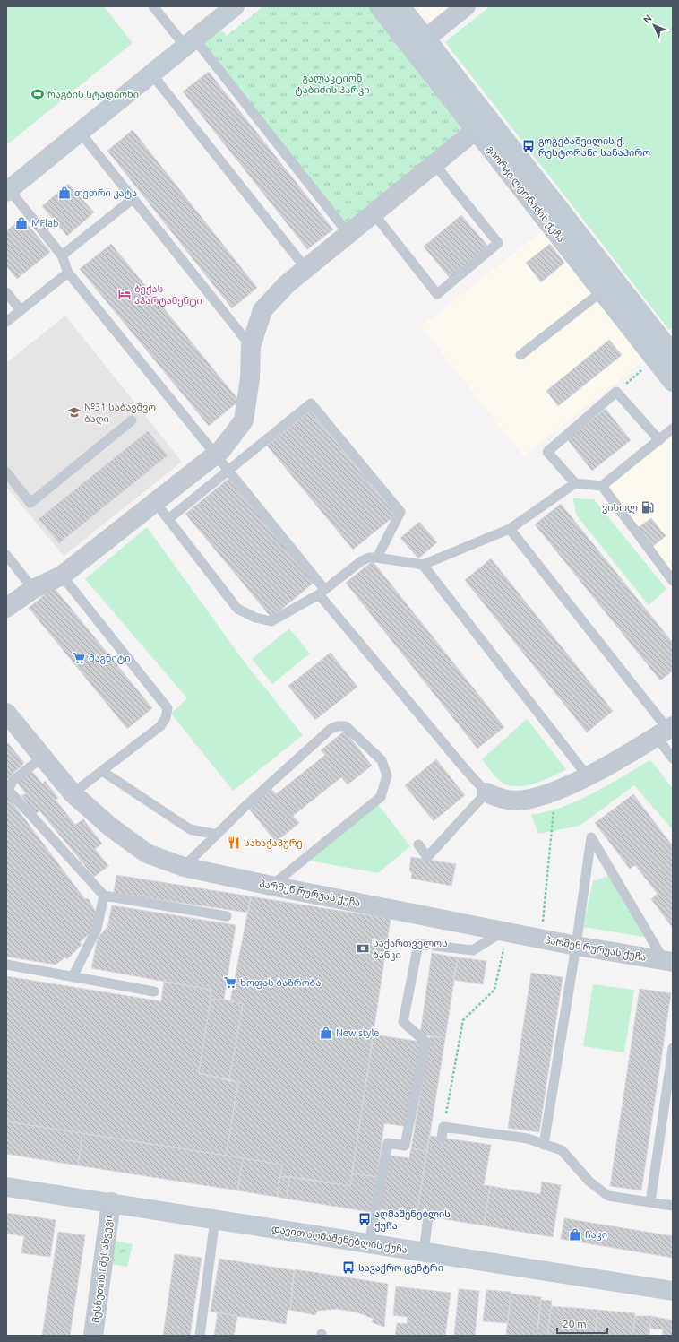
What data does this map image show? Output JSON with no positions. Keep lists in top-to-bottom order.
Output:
{
  "streets": {
    "street": [
      "გიორგი ლეონიძის ქუჩა",
      "პარმენ რურუას ქუჩა",
      "დავით აღმაშენებლის ქუჩა",
      "მესხეთის I შესახვევი"
    ]
  },
  "crossings": [
    ["დავით აღმაშენებლის ქუჩა", "მესხეთის I შესახვევი"]
  ],
  "parks": ["გალაკტიონ ტაბიძის პარკი"],
  "places": {
    "sports": ["რაგბის სტადიონი"],
    "bus stop": ["გოგებაშვილის ქ. რესტორანი სანაპირო", "აღმაშენებლის ქუჩა", "სავაქრო ცენტრი"],
    "shop": [
      "თეთრი კატა",
      "MFlab",
      "New style",
      "ჩაკი"
    ],
    "hotel": ["ბექას აპარტამენტი"],
    "school or university": ["№31 საბავშვო ბაღი"],
    "fuel station": ["ვისოლ"],
    "supermarket": ["მაგნიტი", "Ხოფას Ბაზრობა"],
    "restaurant": ["სახაჭაპურე"],
    "bank": ["საქართველოს ბანკი"]
  },
  "scale_bar": "20 m",
  "north": "top left"
}
